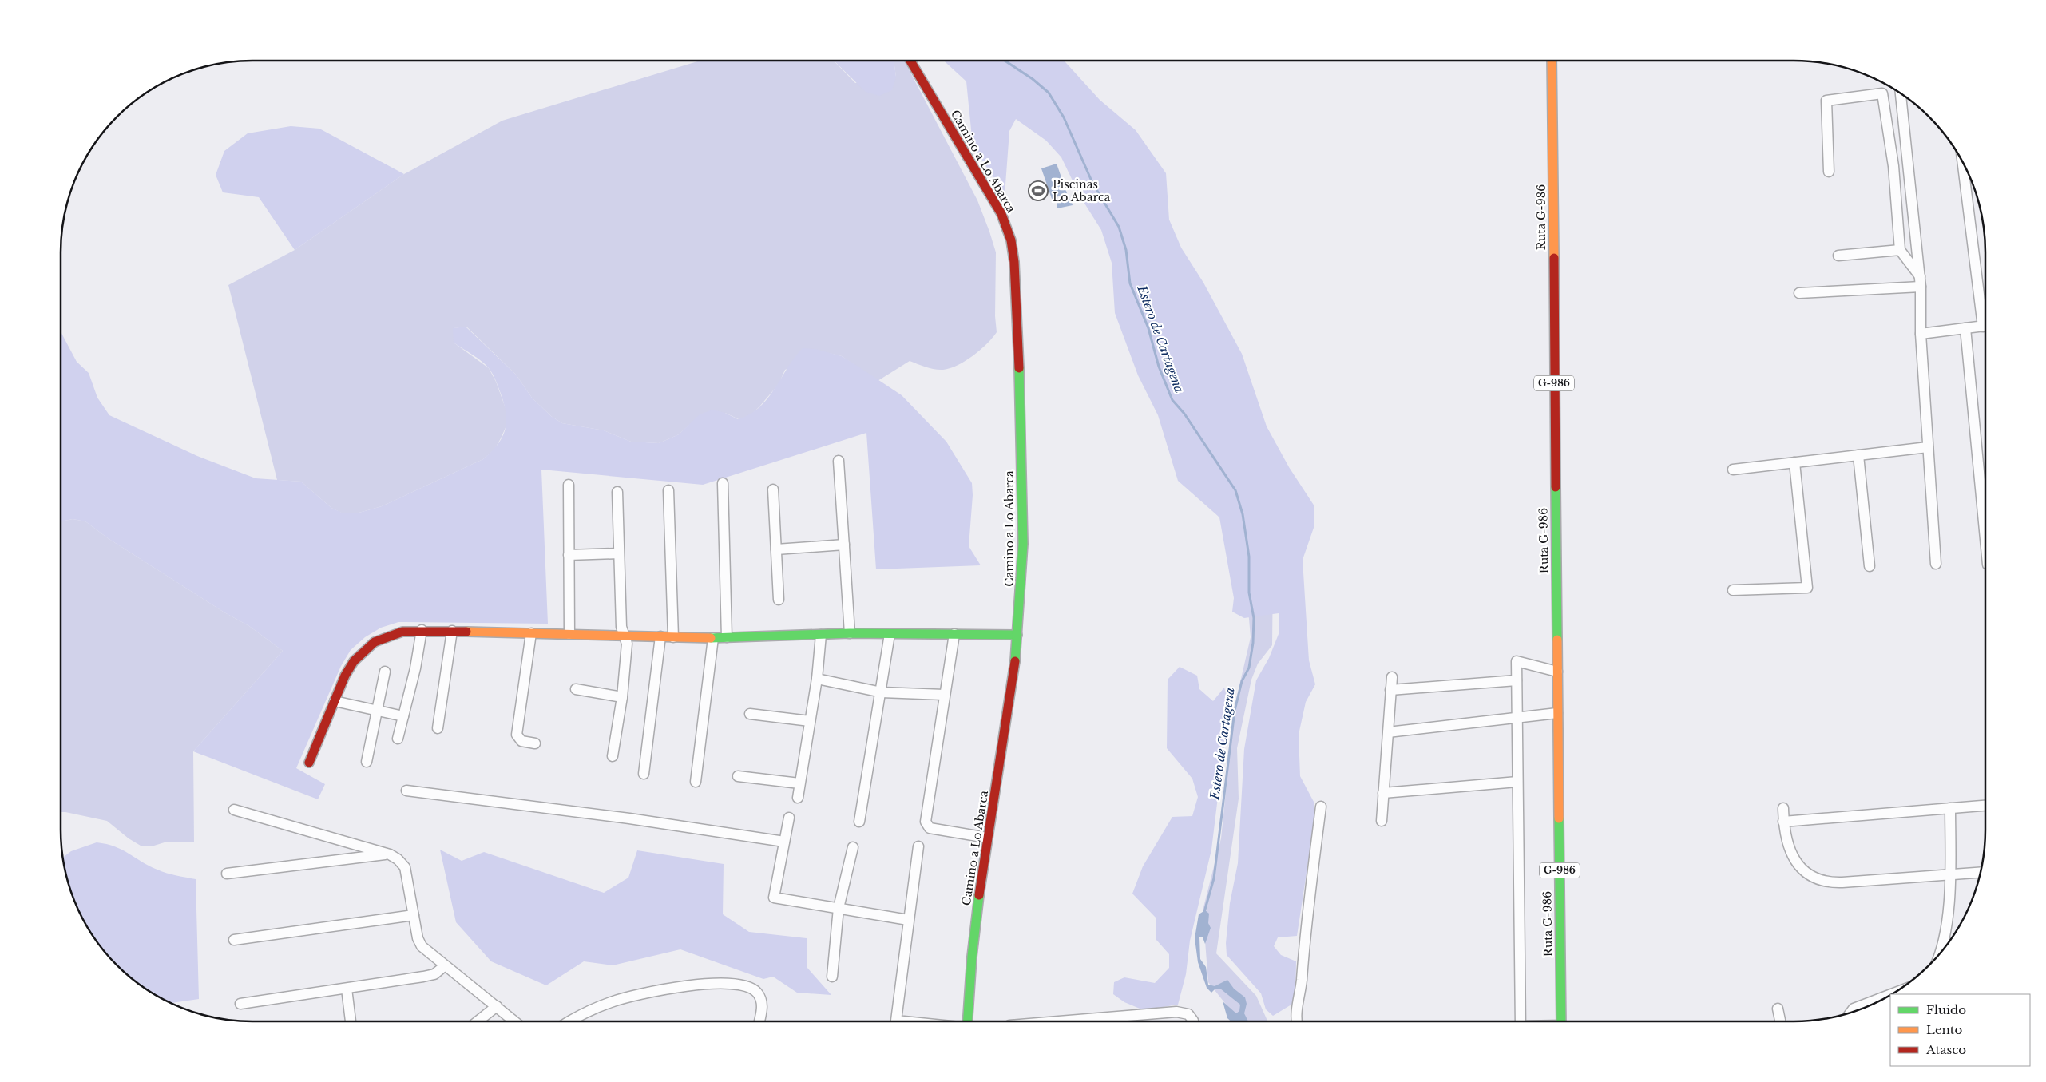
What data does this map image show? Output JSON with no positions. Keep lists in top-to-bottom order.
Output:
{
  "streets": {
    "main road": ["Camino a Lo Abarca", "Ruta G-986", "G-986"]
  },
  "water": ["Estero de Cartagena"],
  "places": {
    "sports": ["Piscinas Lo Abarca"]
  },
  "legend": ["Fluido", "Lento", "Atasco"]
}
